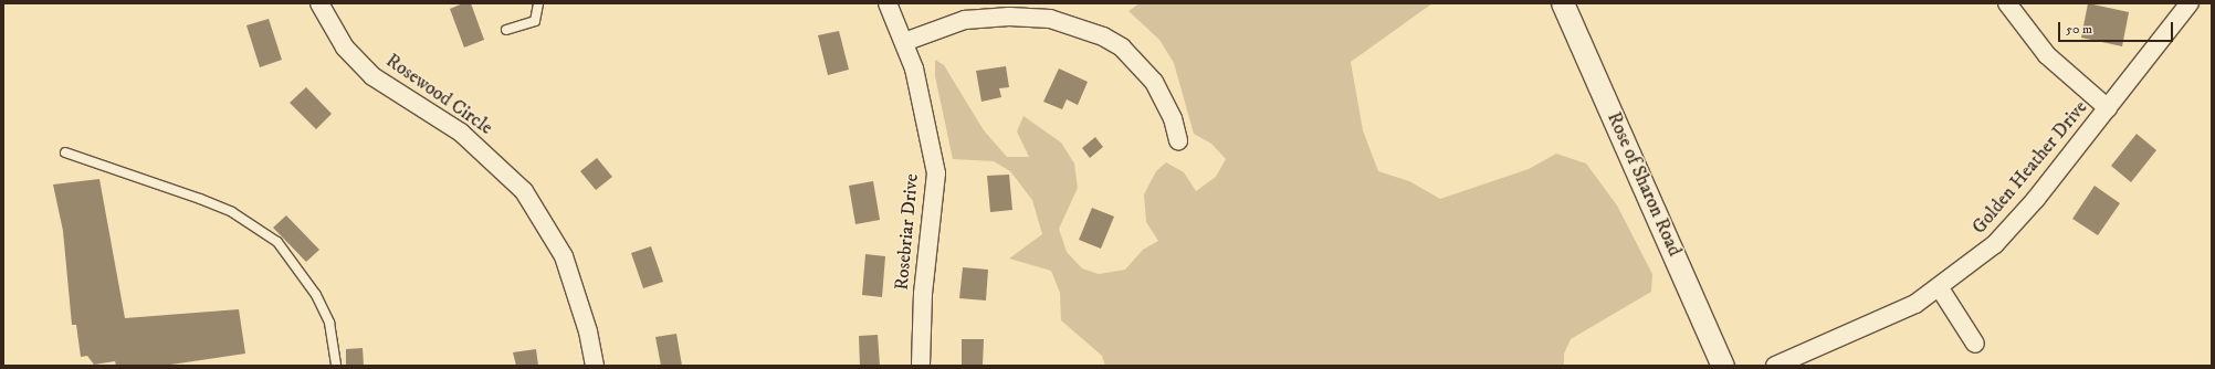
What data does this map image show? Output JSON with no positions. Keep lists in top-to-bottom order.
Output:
{
  "streets": {
    "street": [
      "Rosewood Circle",
      "Golden Heather Drive",
      "Rose of Sharon Road",
      "Rosebriar Drive"
    ]
  },
  "scale_bar": "50 m"
}
